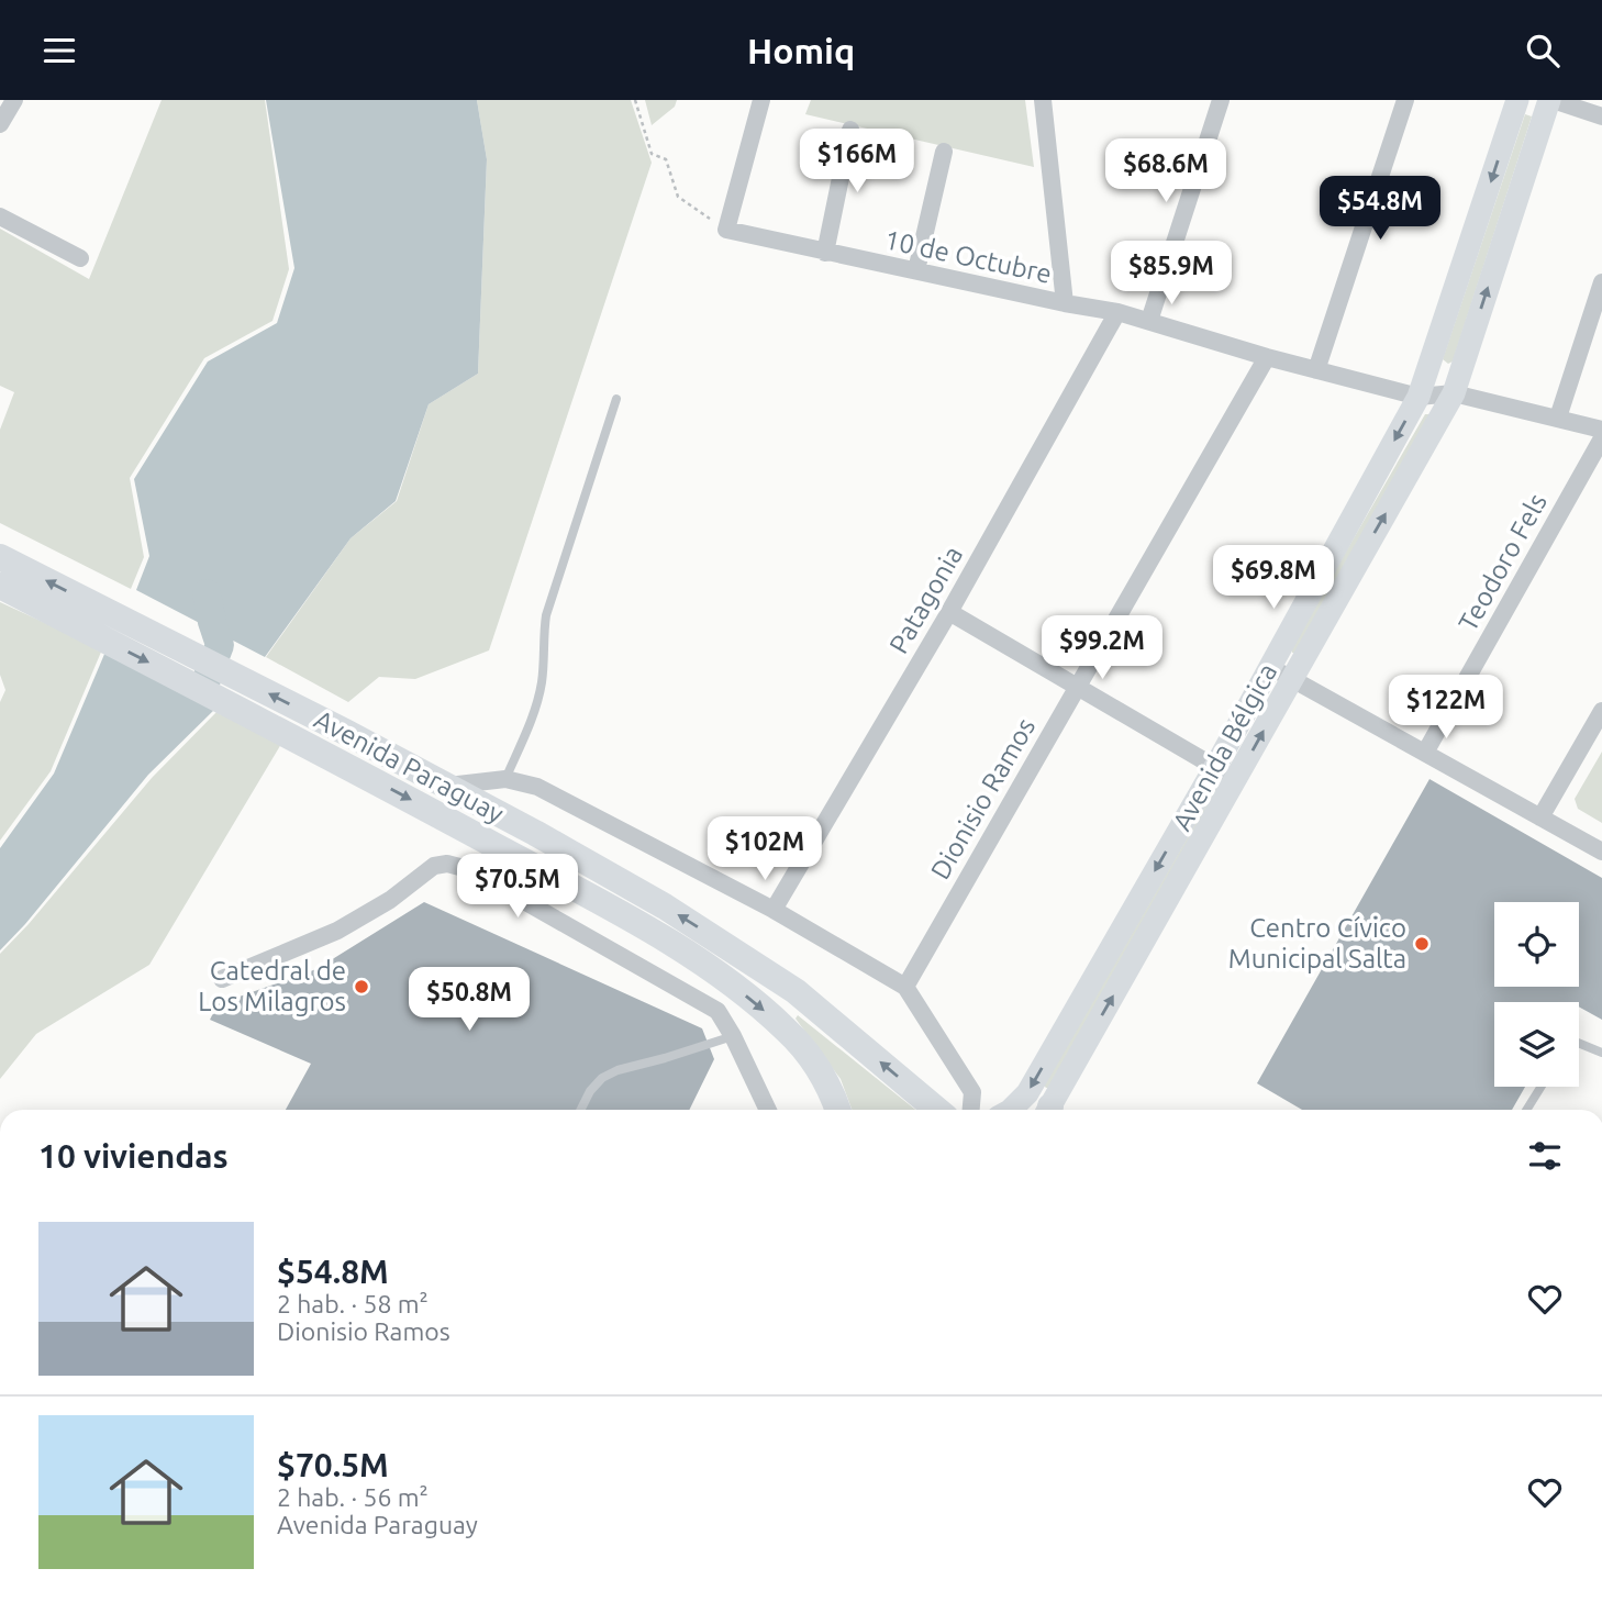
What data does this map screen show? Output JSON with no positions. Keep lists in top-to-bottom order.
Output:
{
  "streets": {
    "main road": ["Avenida Bélgica", "Avenida Paraguay"],
    "street": [
      "10 de Octubre",
      "Teodoro Fels",
      "Patagonia",
      "Dionisio Ramos"
    ]
  },
  "crossings": [
    ["10 de Octubre", "Patagonia"],
    ["10 de Octubre", "Avenida Bélgica"],
    ["10 de Octubre", "Dionisio Ramos"]
  ],
  "places": ["Centro Cívico Municipal Salta", "Catedral de Los Milagros"],
  "page": {
    "header": "Homiq",
    "price": [
      "$166M",
      "$68.6M",
      "$54.8M",
      "$85.9M",
      "$69.8M",
      "$99.2M",
      "$122M",
      "$102M",
      "$70.5M",
      "$50.8M"
    ],
    "heading": "10 viviendas",
    "list": [
      {
        "name": "$54.8M",
        "note": "2 hab. · 58 m² · Dionisio Ramos"
      },
      {
        "name": "$70.5M",
        "note": "2 hab. · 56 m² · Avenida Paraguay"
      }
    ]
  }
}
